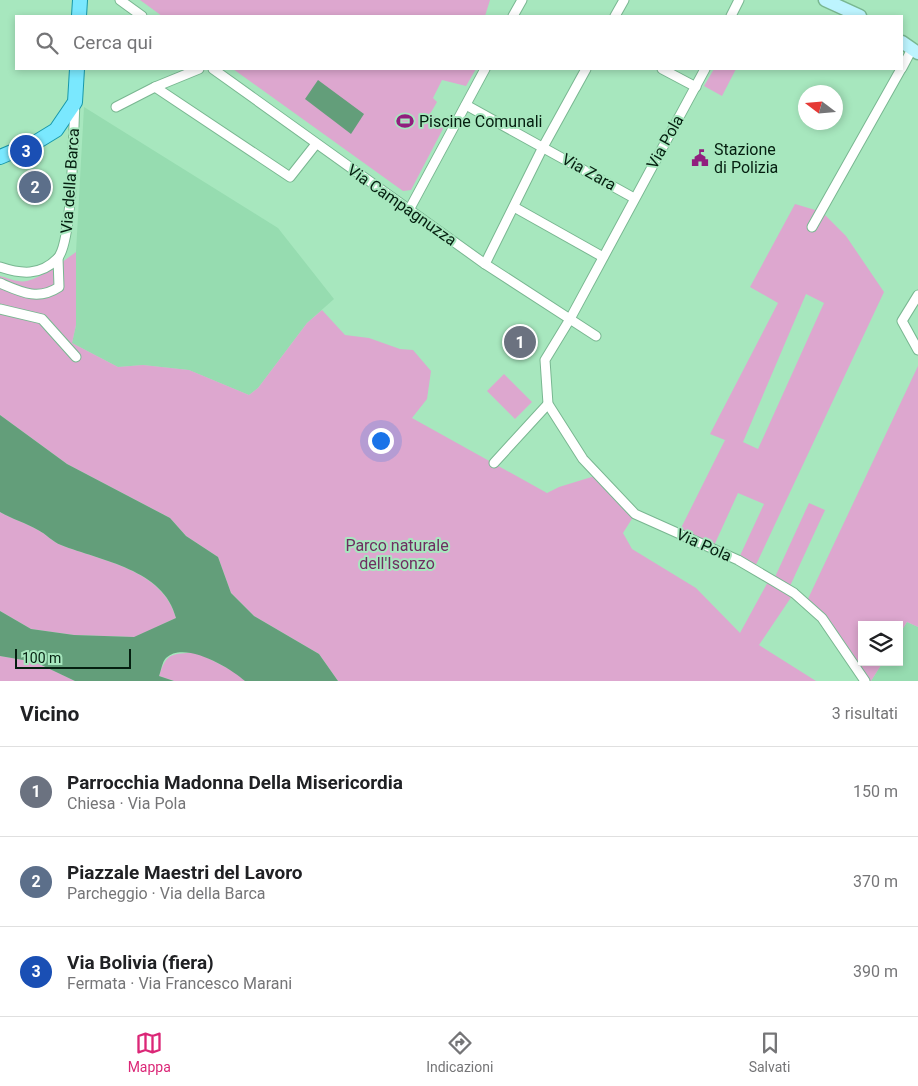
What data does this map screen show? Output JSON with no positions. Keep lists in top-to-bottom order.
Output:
{
  "streets": {
    "main road": ["Via della Barca"],
    "street": ["Via Pola", "Via Zara", "Via Campagnuzza"]
  },
  "crossings": [
    ["Via Pola", "Via Zara"],
    ["Via Pola", "Via Campagnuzza"],
    ["Via Zara", "Via Campagnuzza"]
  ],
  "parks": ["Parco naturale dell'Isonzo"],
  "places": {
    "sports": ["Piscine Comunali"],
    "public building": ["Stazione di Polizia"]
  },
  "scale_bar": "100 m",
  "north": "left",
  "page": {
    "search": "Cerca qui",
    "pins": ["3", "2", "1"],
    "scale": "100 m",
    "heading": ["Vicino", "3 risultati"],
    "list": [
      {
        "mark": "1",
        "name": "Parrocchia Madonna Della Misericordia",
        "note": "Chiesa · Via Pola",
        "value": "150 m"
      },
      {
        "mark": "2",
        "name": "Piazzale Maestri del Lavoro",
        "note": "Parcheggio · Via della Barca",
        "value": "370 m"
      },
      {
        "mark": "3",
        "name": "Via Bolivia (fiera)",
        "note": "Fermata · Via Francesco Marani",
        "value": "390 m"
      }
    ],
    "nav": ["Mappa", "Indicazioni", "Salvati"]
  }
}
